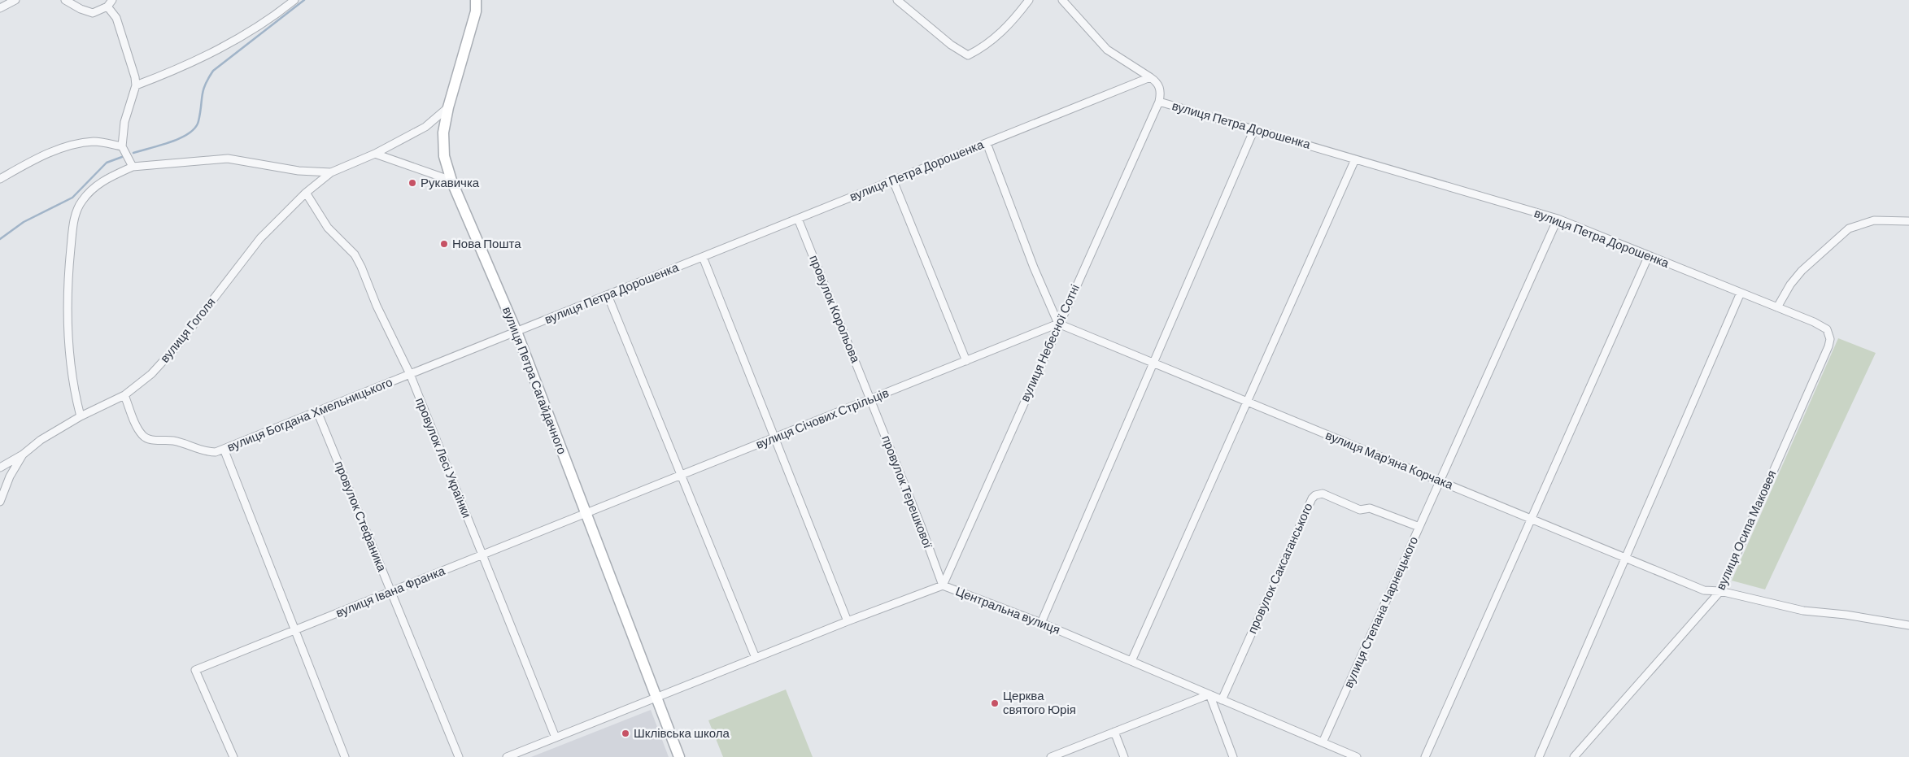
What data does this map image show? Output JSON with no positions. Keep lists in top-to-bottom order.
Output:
{
  "streets": {
    "street": [
      "вулиця Петра Дорошенка",
      "провулок Корольова",
      "вулиця Гоголя",
      "вулиця Небесної Сотні",
      "вулиця Петра Сагайдачного",
      "вулиця Богдана Хмельницького",
      "вулиця Січових Стрільців",
      "провулок Лесі Українки",
      "вулиця Мар'яна Корчака",
      "провулок Терешкової",
      "провулок Стефаника",
      "вулиця Осипа Маковея",
      "провулок Саксаганського",
      "вулиця Івана Франка",
      "Центральна вулиця",
      "вулиця Степана Чарнецького"
    ]
  },
  "crossings": [
    ["вулиця Петра Дорошенка", "провулок Корольова"],
    ["вулиця Петра Дорошенка", "вулиця Небесної Сотні"],
    ["вулиця Петра Дорошенка", "вулиця Петра Сагайдачного"],
    ["вулиця Петра Дорошенка", "вулиця Богдана Хмельницького"],
    ["вулиця Петра Дорошенка", "вулиця Осипа Маковея"],
    ["вулиця Петра Дорошенка", "вулиця Степана Чарнецького"],
    ["провулок Корольова", "вулиця Січових Стрільців"],
    ["провулок Корольова", "провулок Терешкової"],
    ["вулиця Гоголя", "вулиця Петра Сагайдачного"],
    ["вулиця Гоголя", "вулиця Богдана Хмельницького"],
    ["вулиця Гоголя", "провулок Лесі Українки"],
    ["вулиця Небесної Сотні", "вулиця Січових Стрільців"],
    ["вулиця Небесної Сотні", "вулиця Мар'яна Корчака"],
    ["вулиця Небесної Сотні", "провулок Терешкової"],
    ["вулиця Небесної Сотні", "Центральна вулиця"],
    ["вулиця Петра Сагайдачного", "вулиця Богдана Хмельницького"],
    ["вулиця Петра Сагайдачного", "вулиця Січових Стрільців"],
    ["вулиця Петра Сагайдачного", "вулиця Івана Франка"],
    ["вулиця Петра Сагайдачного", "Центральна вулиця"],
    ["вулиця Богдана Хмельницького", "провулок Лесі Українки"],
    ["вулиця Богдана Хмельницького", "провулок Стефаника"],
    ["вулиця Січових Стрільців", "вулиця Мар'яна Корчака"],
    ["вулиця Січових Стрільців", "провулок Терешкової"],
    ["вулиця Січових Стрільців", "вулиця Івана Франка"],
    ["провулок Лесі Українки", "вулиця Івана Франка"],
    ["провулок Лесі Українки", "Центральна вулиця"],
    ["вулиця Мар'яна Корчака", "вулиця Осипа Маковея"],
    ["вулиця Мар'яна Корчака", "вулиця Степана Чарнецького"],
    ["провулок Терешкової", "Центральна вулиця"],
    ["провулок Стефаника", "вулиця Івана Франка"],
    ["провулок Саксаганського", "Центральна вулиця"],
    ["провулок Саксаганського", "вулиця Степана Чарнецького"],
    ["Центральна вулиця", "вулиця Степана Чарнецького"]
  ],
  "places": [
    "Рукавичка",
    "Нова Пошта",
    "Церква святого Юрія",
    "Шклівська школа"
  ]
}
